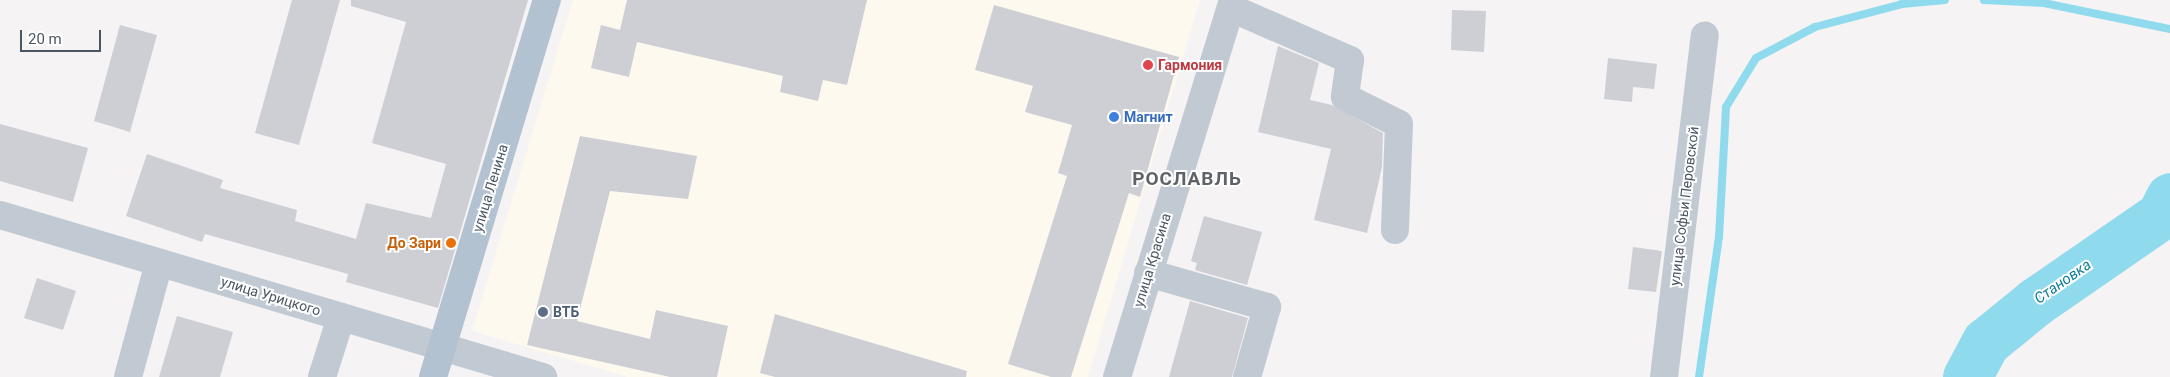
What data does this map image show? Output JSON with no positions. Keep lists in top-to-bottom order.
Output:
{
  "streets": {
    "main road": ["улица Ленина"],
    "street": ["улица Софьи Перовской", "улица Красина", "улица Урицкого"]
  },
  "crossings": [
    ["улица Ленина", "улица Урицкого"]
  ],
  "districts": ["РОСЛАВЛЬ"],
  "water": ["Становка"],
  "places": [
    "Гармония",
    "Магнит",
    "До Зари",
    "ВТБ"
  ],
  "scale_bar": "20 m"
}
